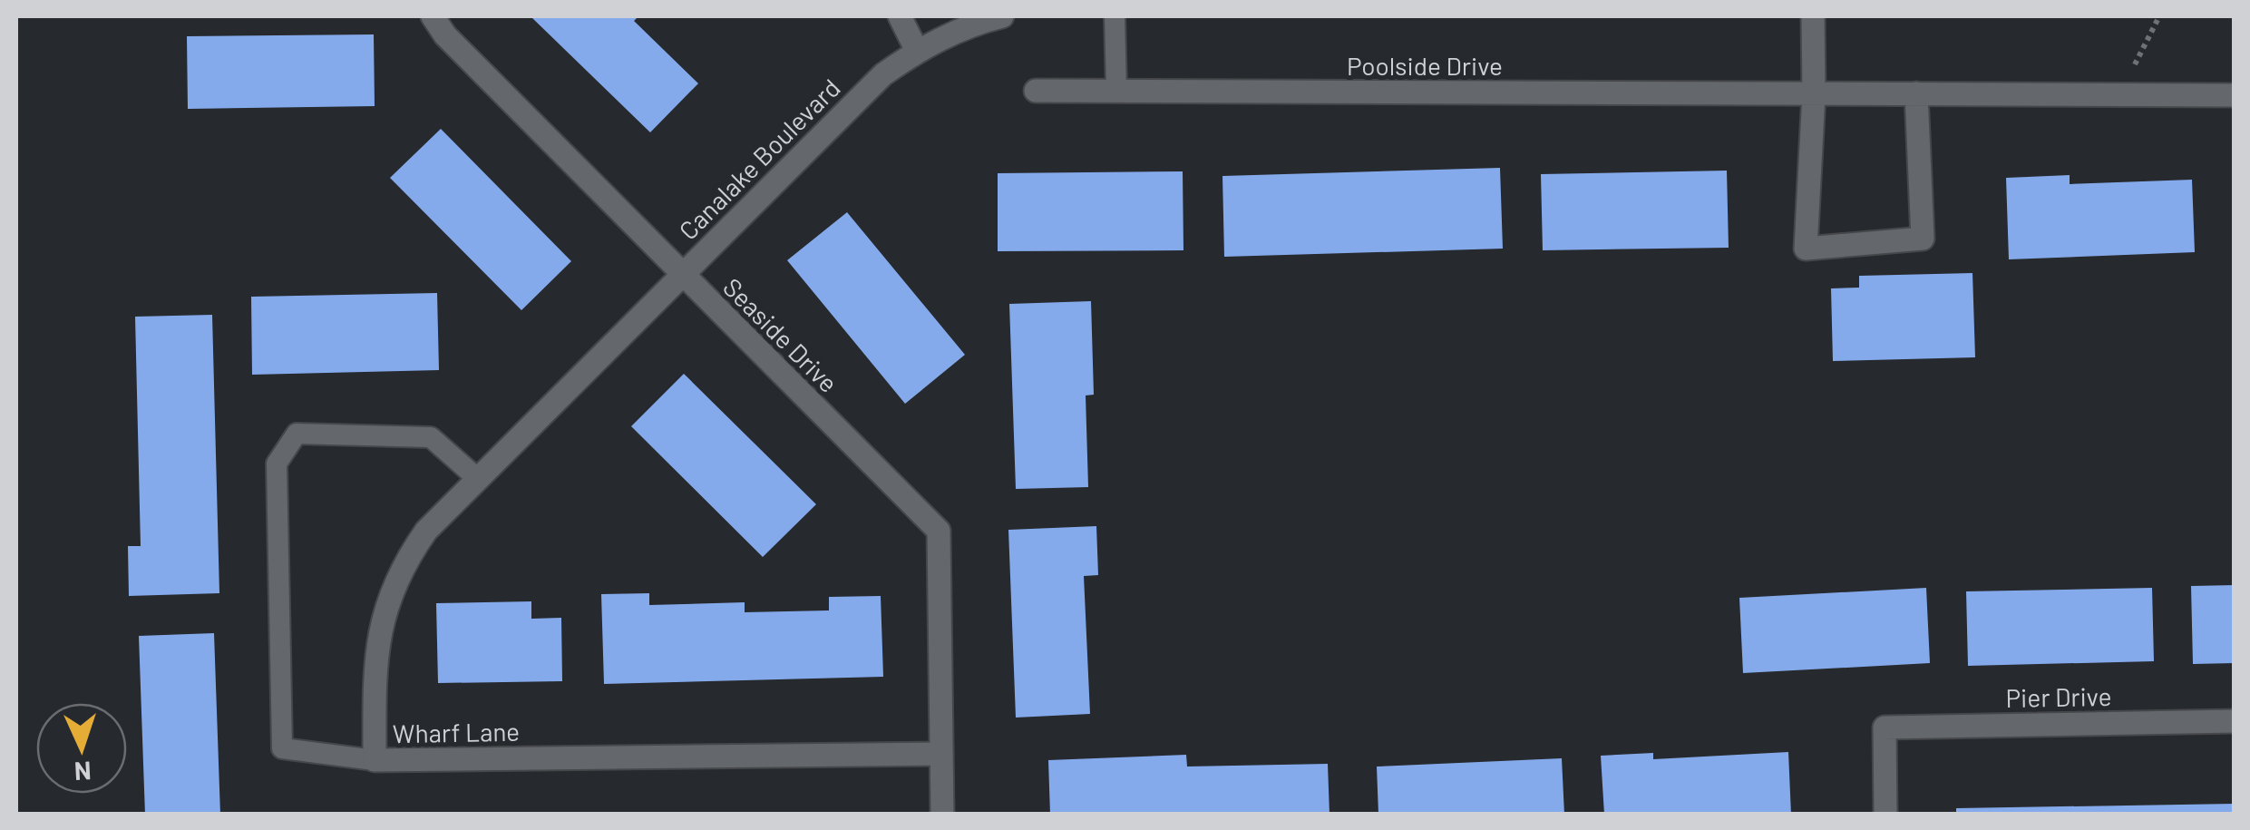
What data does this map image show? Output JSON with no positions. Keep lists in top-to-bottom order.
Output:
{
  "streets": {
    "street": [
      "Poolside Drive",
      "Canalake Boulevard",
      "Seaside Drive",
      "Pier Drive",
      "Wharf Lane"
    ]
  },
  "crossings": [
    ["Canalake Boulevard", "Seaside Drive"],
    ["Canalake Boulevard", "Wharf Lane"],
    ["Seaside Drive", "Wharf Lane"]
  ],
  "north": "bottom"
}
